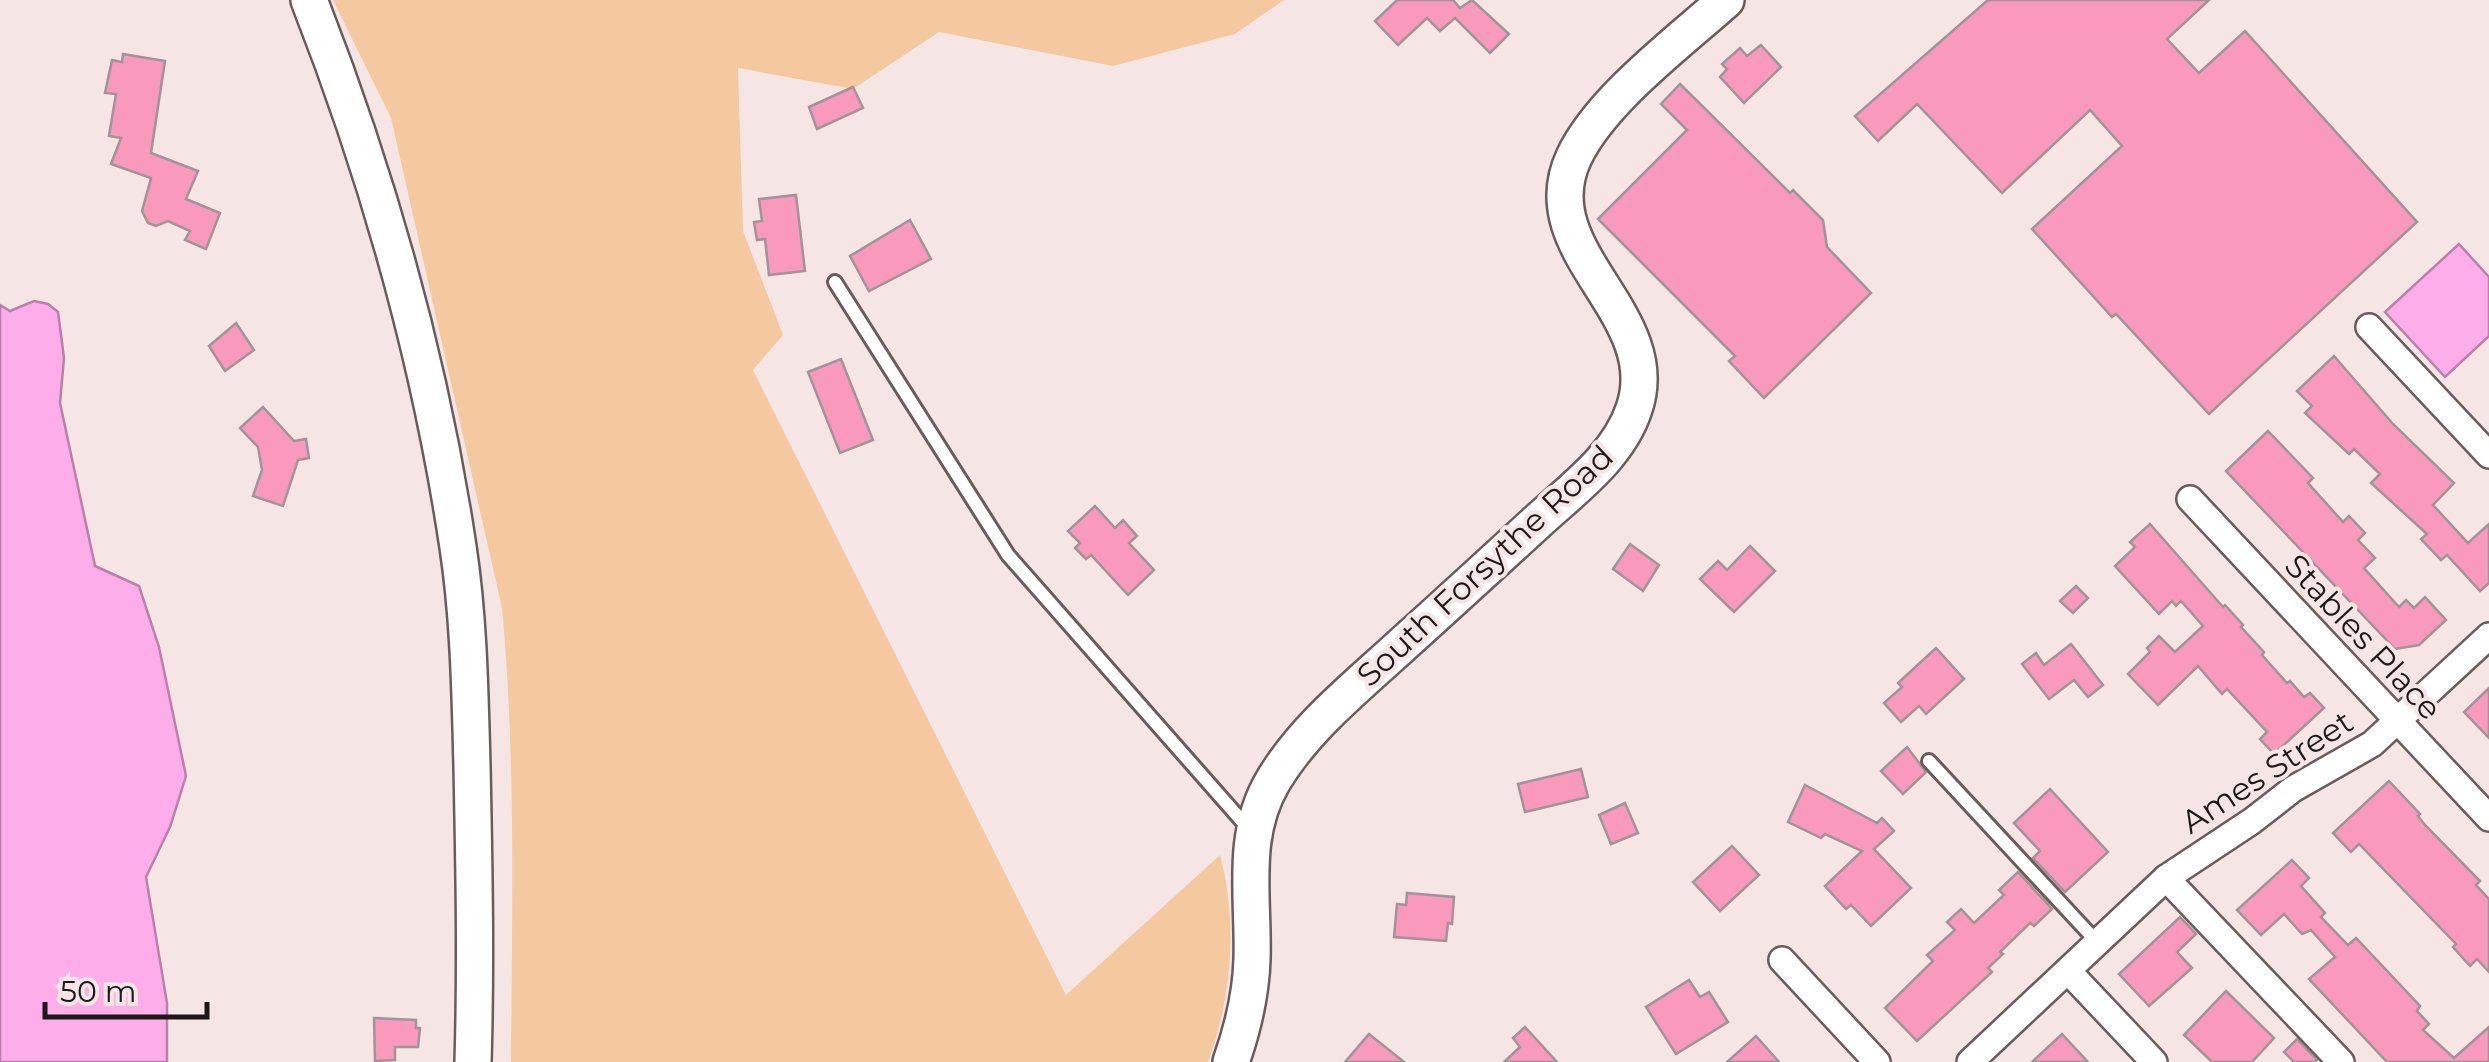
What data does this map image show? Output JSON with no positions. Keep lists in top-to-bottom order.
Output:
{
  "streets": {
    "street": ["South Forsythe Road", "Stables Place", "Ames Street"]
  },
  "crossings": [
    ["Stables Place", "Ames Street"]
  ],
  "scale_bar": "50 m"
}
